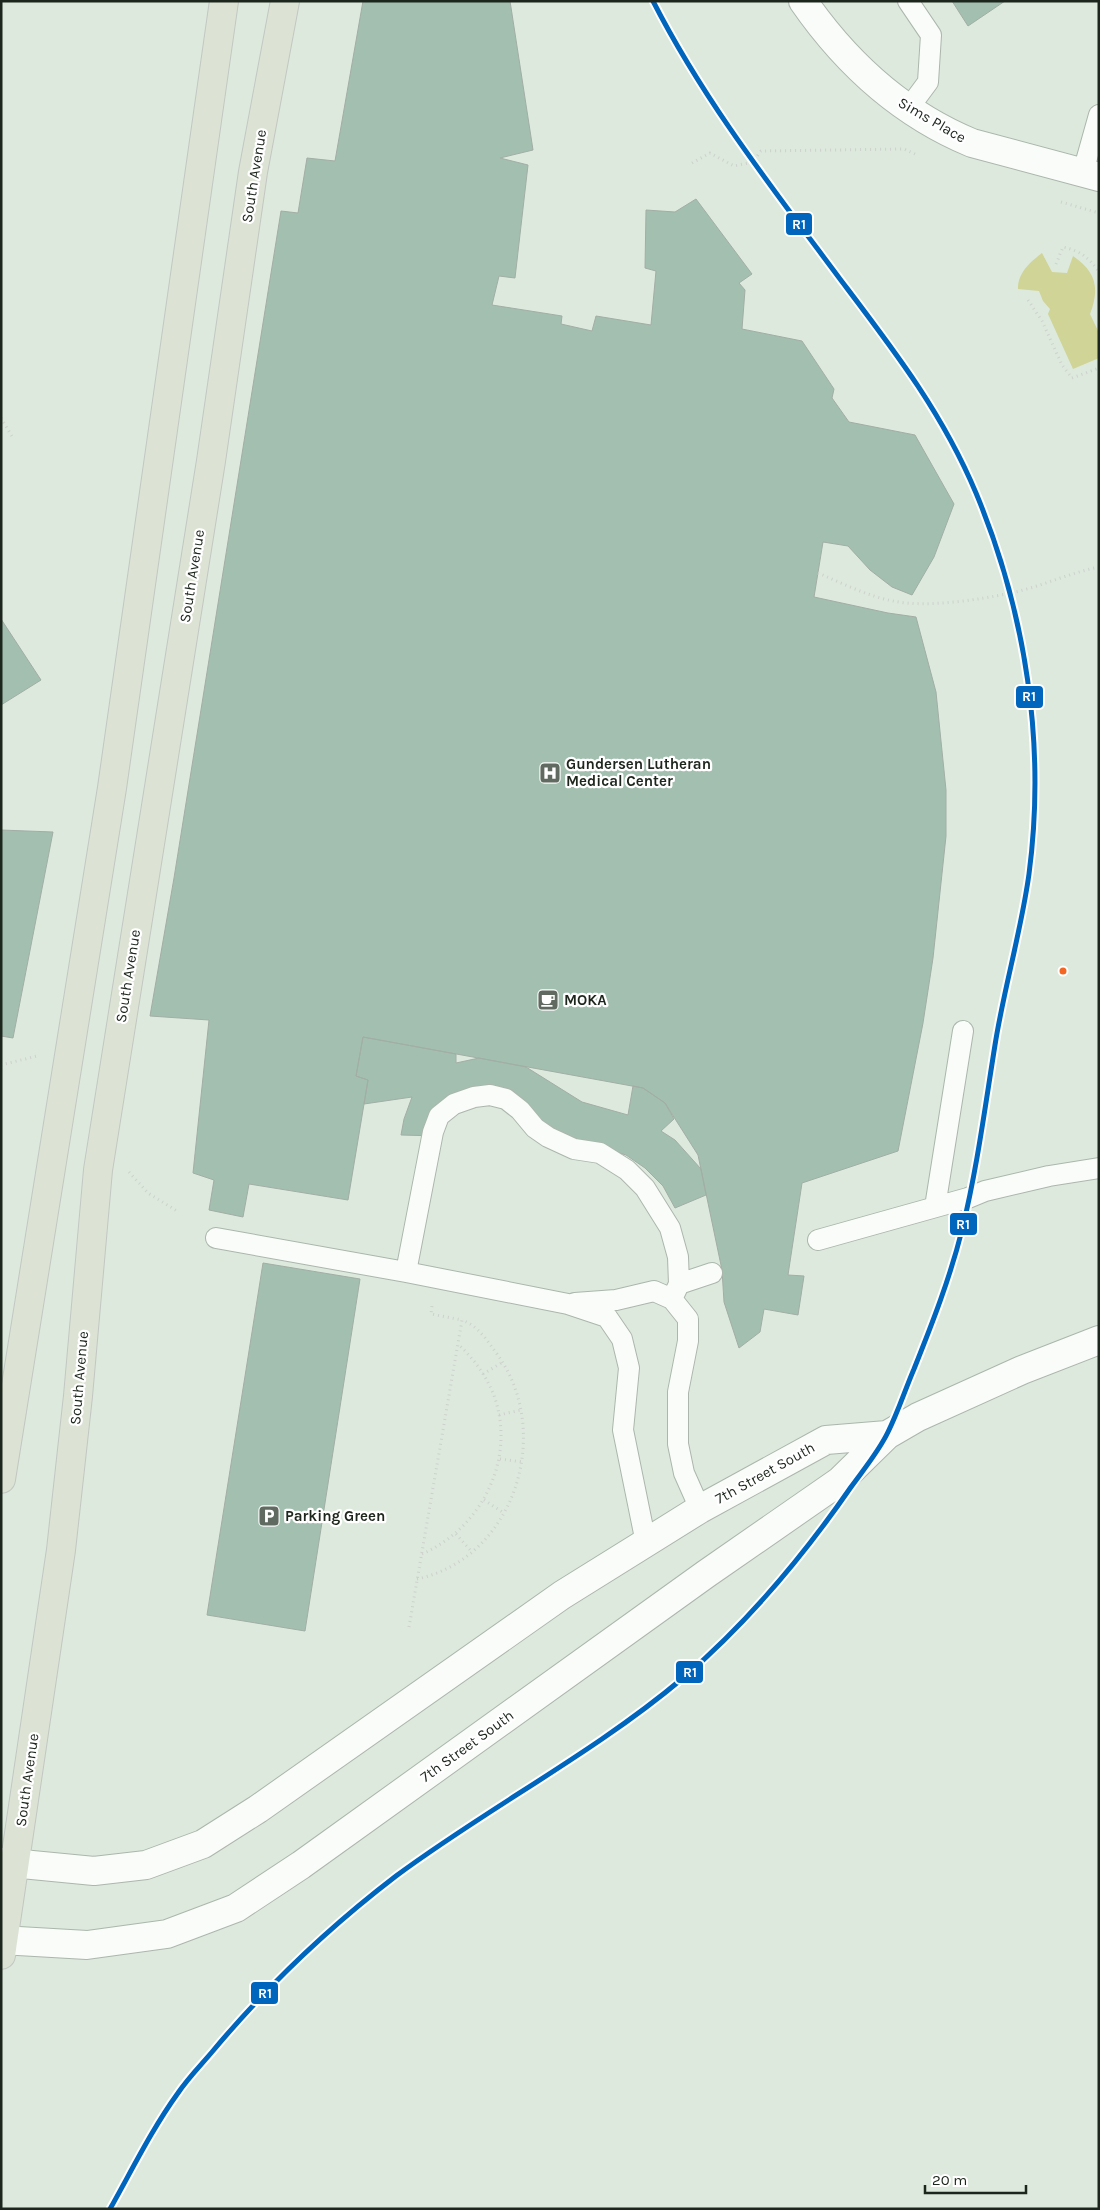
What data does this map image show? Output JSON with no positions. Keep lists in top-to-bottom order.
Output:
{
  "streets": {
    "highway": ["South Avenue"],
    "street": ["Sims Place", "7th Street South"]
  },
  "crossings": [
    ["South Avenue", "7th Street South"]
  ],
  "places": {
    "hospital": ["Gundersen Lutheran Medical Center"],
    "cafe": ["MOKA"],
    "parking": ["Parking Green"]
  },
  "lines": ["transit line R1"],
  "scale_bar": "20 m"
}
